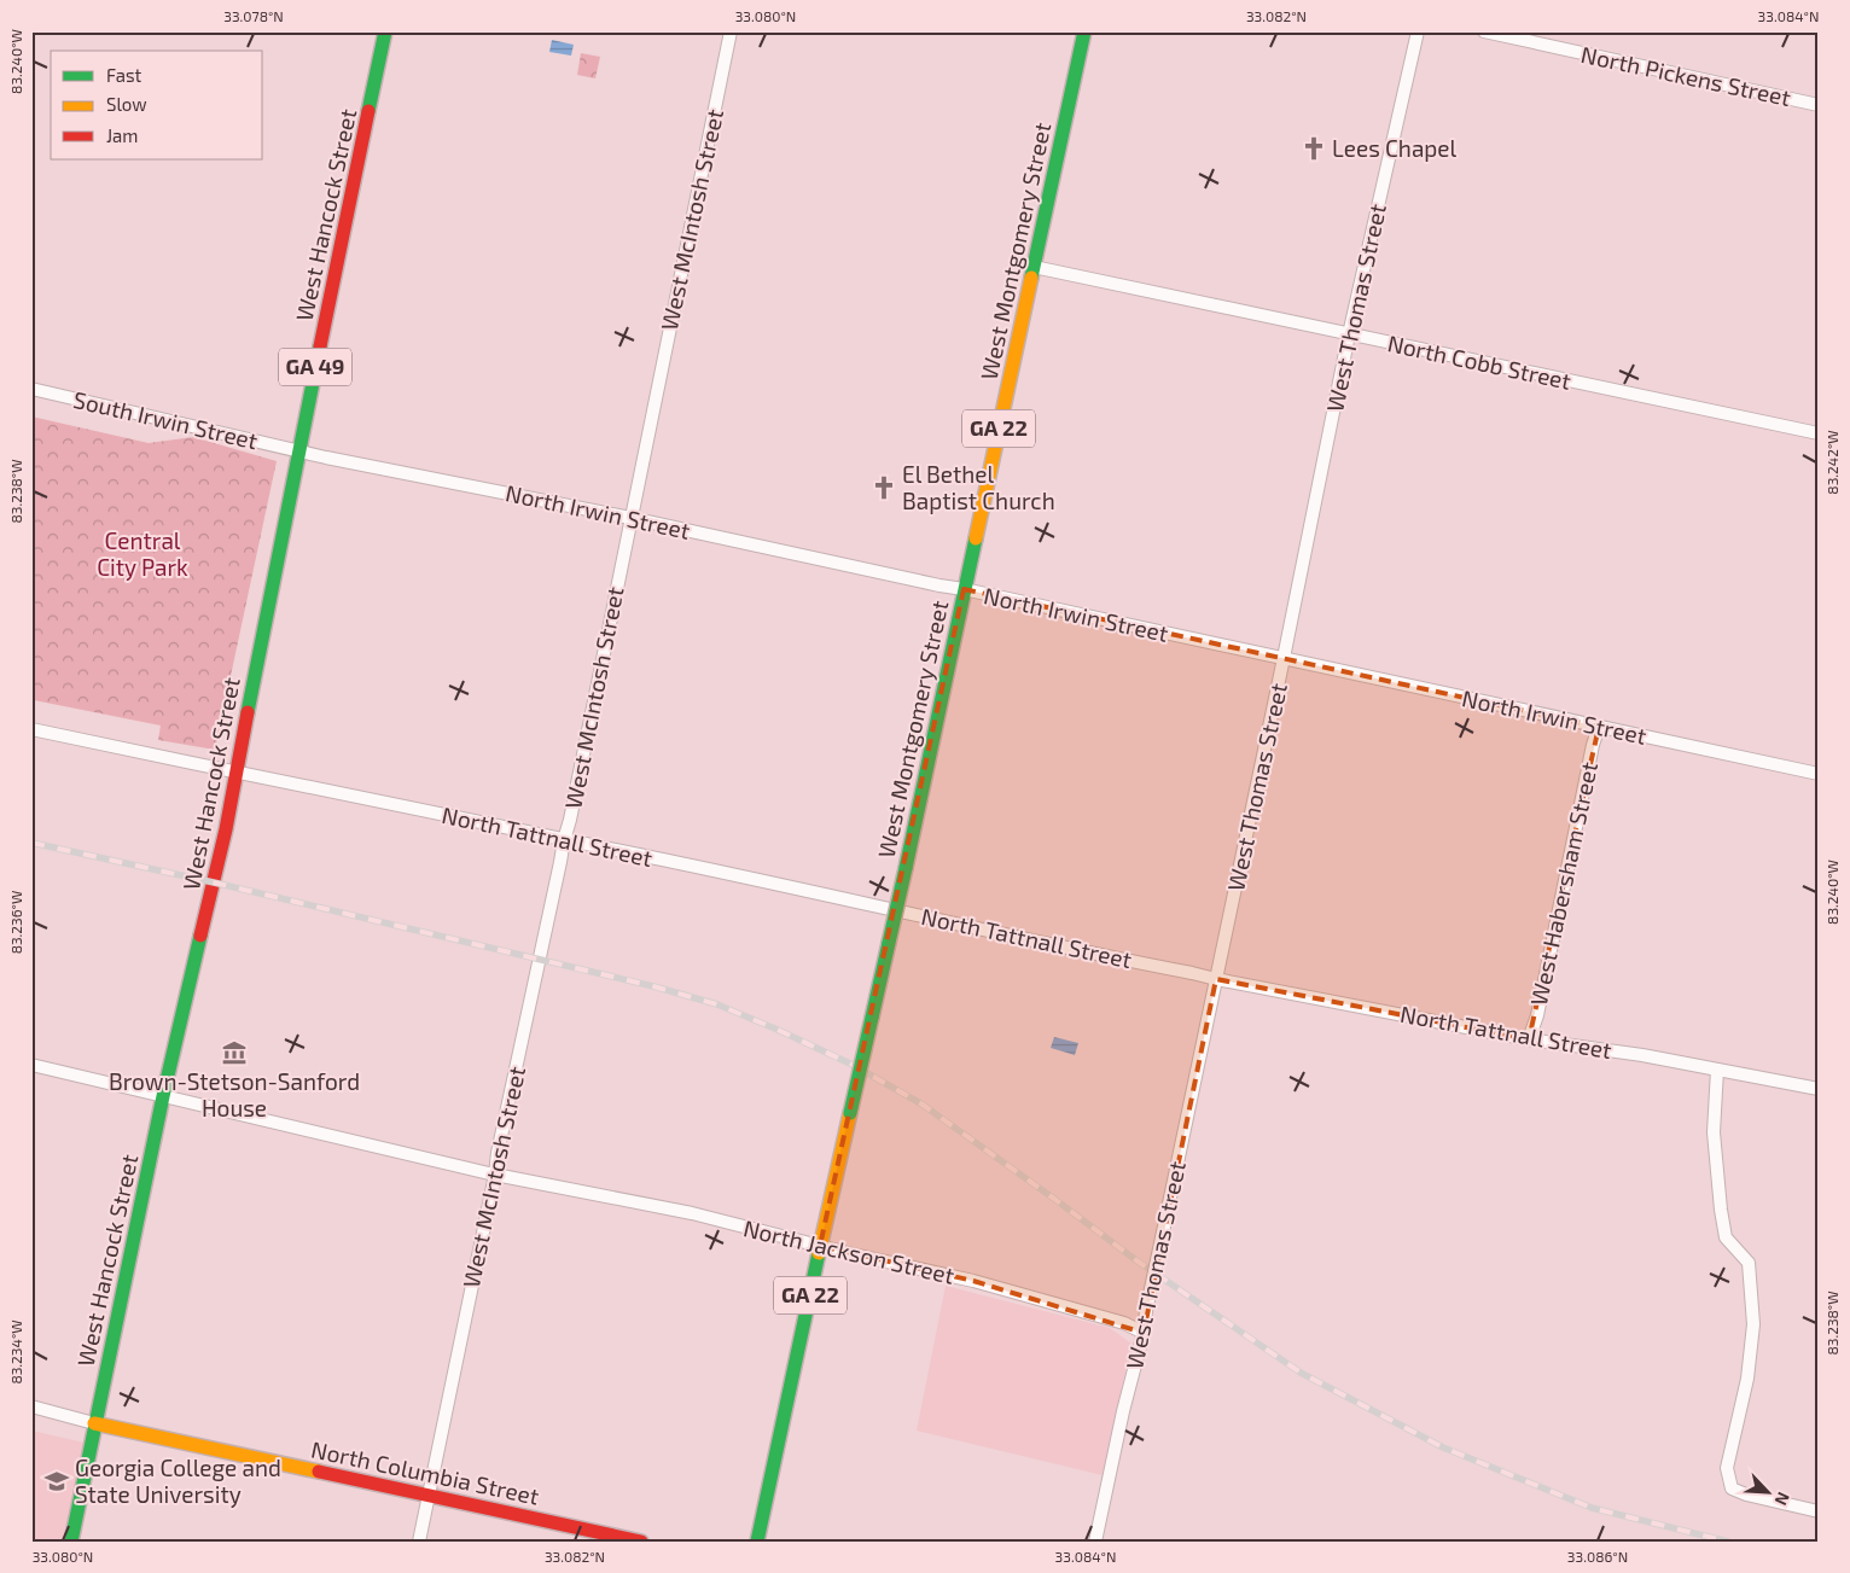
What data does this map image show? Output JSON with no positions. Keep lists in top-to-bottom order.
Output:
{
  "streets": {
    "main road": [
      "West Hancock Street",
      "West Montgomery Street",
      "GA 49",
      "GA 22",
      "North Columbia Street"
    ],
    "street": [
      "North Pickens Street",
      "West McIntosh Street",
      "West Thomas Street",
      "North Cobb Street",
      "South Irwin Street",
      "North Irwin Street",
      "North Tattnall Street",
      "West Habersham Street",
      "North Jackson Street"
    ]
  },
  "crossings": [
    ["West Hancock Street", "South Irwin Street"],
    ["West Hancock Street", "North Irwin Street"],
    ["West Hancock Street", "North Tattnall Street"],
    ["West Hancock Street", "North Jackson Street"],
    ["West Hancock Street", "North Columbia Street"],
    ["West McIntosh Street", "North Irwin Street"],
    ["West McIntosh Street", "North Tattnall Street"],
    ["West McIntosh Street", "North Jackson Street"],
    ["West McIntosh Street", "North Columbia Street"],
    ["West Montgomery Street", "North Cobb Street"],
    ["West Montgomery Street", "North Irwin Street"],
    ["West Montgomery Street", "North Jackson Street"],
    ["West Thomas Street", "North Cobb Street"],
    ["West Thomas Street", "North Irwin Street"],
    ["West Thomas Street", "North Tattnall Street"],
    ["West Thomas Street", "North Jackson Street"],
    ["South Irwin Street", "North Irwin Street"],
    ["North Irwin Street", "West Habersham Street"],
    ["North Tattnall Street", "West Habersham Street"]
  ],
  "parks": ["Central City Park"],
  "places": {
    "church": ["Lees Chapel", "El Bethel Baptist Church"],
    "museum": ["Brown-Stetson-Sanford House"],
    "school or university": ["Georgia College and State University"]
  },
  "legend": ["Fast", "Slow", "Jam"],
  "north": "bottom right",
  "coordinates": [
    "33.078°N",
    "33.080°N",
    "33.082°N",
    "33.084°N",
    "83.240°W",
    "83.242°W",
    "83.238°W",
    "83.236°W",
    "83.234°W",
    "33.086°N"
  ]
}
